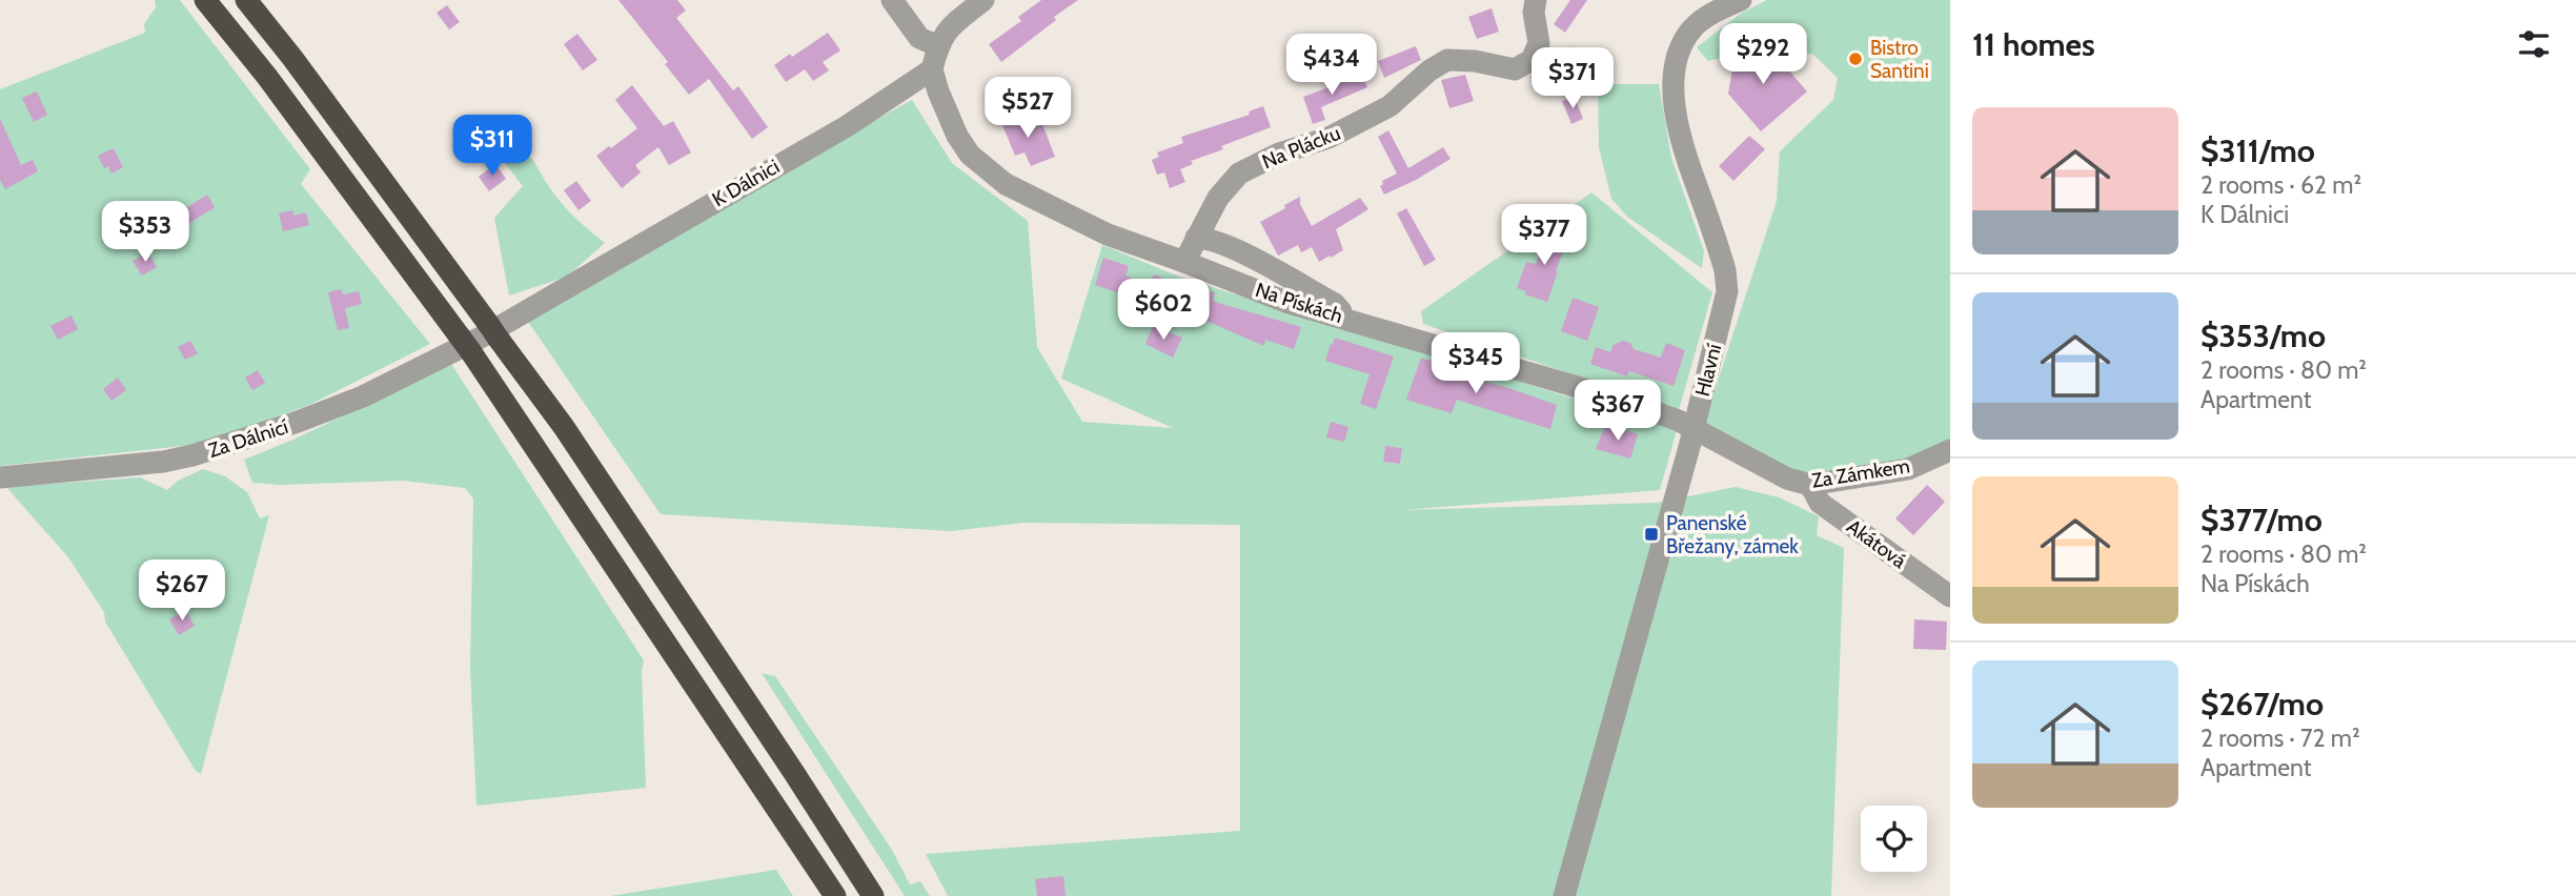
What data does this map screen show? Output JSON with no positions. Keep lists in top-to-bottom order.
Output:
{
  "streets": {
    "street": [
      "Na Plácku",
      "K Dálnici",
      "Na Pískách",
      "Hlavní",
      "Za Dálnicí",
      "Za Zámkem",
      "Akátová"
    ]
  },
  "crossings": [
    ["Na Plácku", "Na Pískách"],
    ["K Dálnici", "Na Pískách"],
    ["K Dálnici", "Za Dálnicí"],
    ["Na Pískách", "Hlavní"],
    ["Na Pískách", "Za Zámkem"],
    ["Hlavní", "Za Zámkem"],
    ["Za Zámkem", "Akátová"]
  ],
  "places": {
    "other": ["Bistro Santini"],
    "transit": ["Panenské Břežany, zámek"]
  },
  "page": {
    "heading": "11 homes",
    "price": [
      "$292",
      "$434",
      "$371",
      "$527",
      "$311",
      "$353",
      "$377",
      "$602",
      "$345",
      "$367",
      "$267"
    ],
    "list": [
      {
        "name": "$311/mo",
        "note": "2 rooms · 62 m² · K Dálnici"
      },
      {
        "name": "$353/mo",
        "note": "2 rooms · 80 m² · Apartment"
      },
      {
        "name": "$377/mo",
        "note": "2 rooms · 80 m² · Na Pískách"
      },
      {
        "name": "$267/mo",
        "note": "2 rooms · 72 m² · Apartment"
      }
    ]
  }
}
